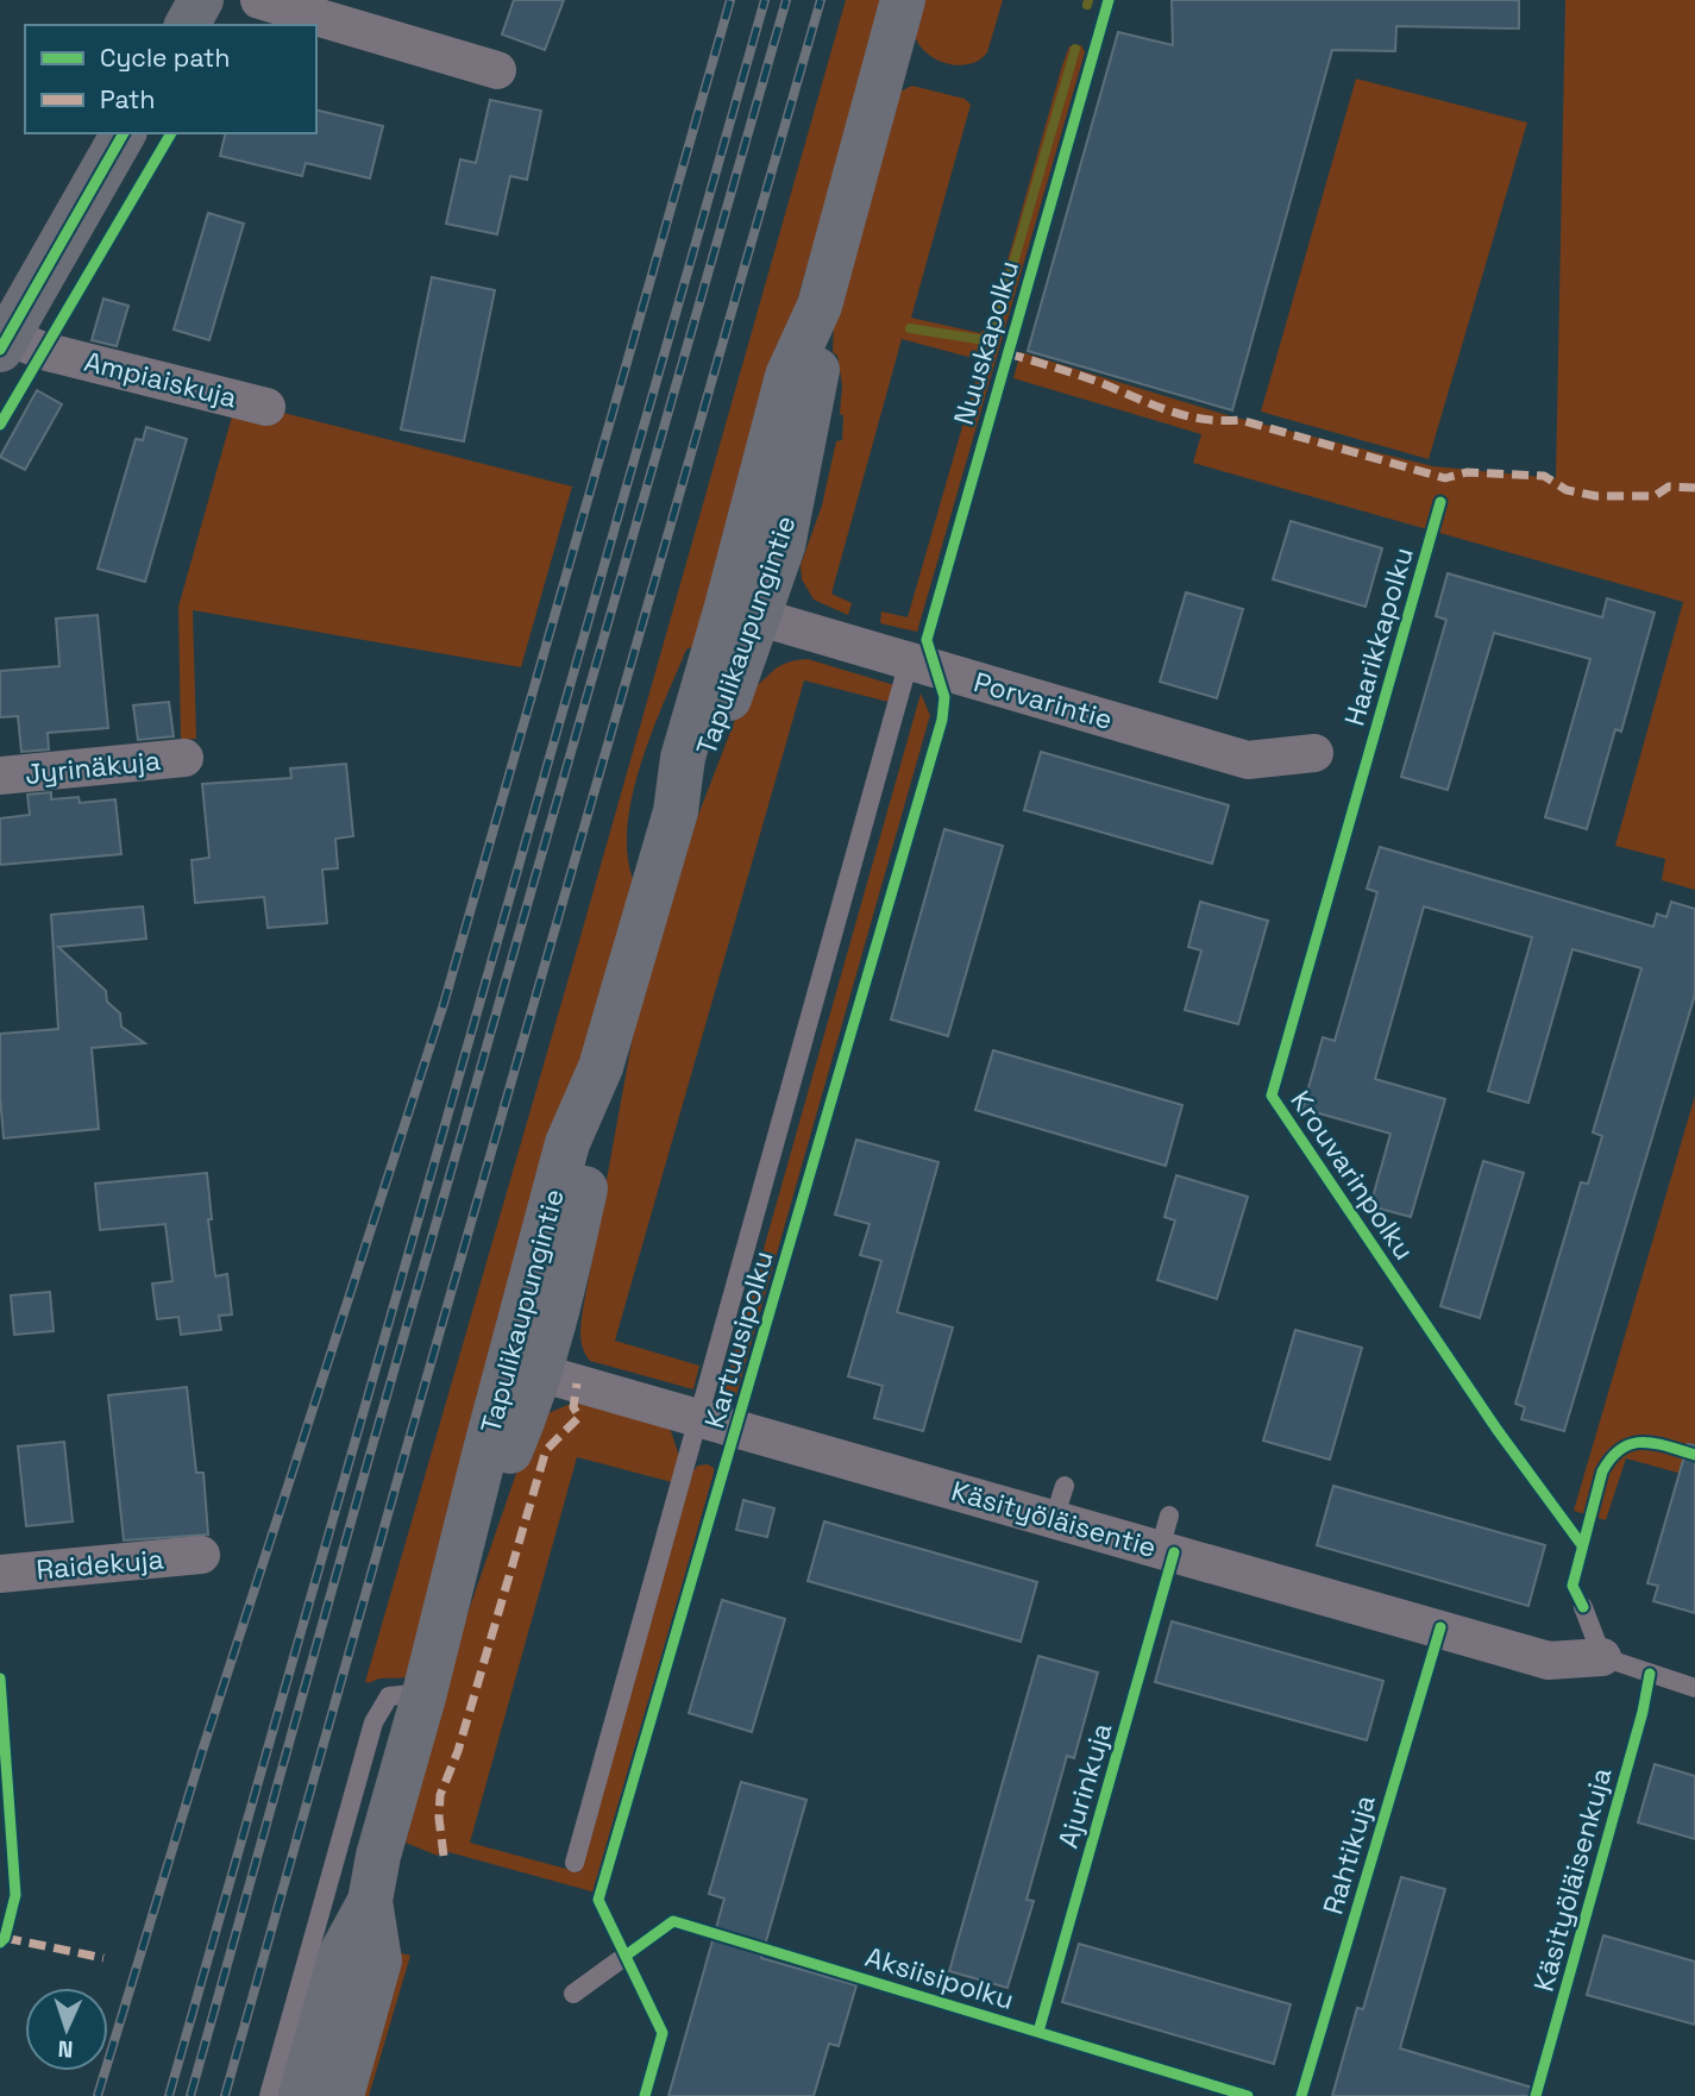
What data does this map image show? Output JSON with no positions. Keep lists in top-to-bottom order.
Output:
{
  "streets": {
    "main road": ["Tapulikaupungintie"],
    "street": [
      "Ampiaiskuja",
      "Porvarintie",
      "Jyrinäkuja",
      "Käsityöläisentie",
      "Raidekuja"
    ],
    "cycle path": [
      "Nuuskapolku",
      "Haarikkapolku",
      "Ajurinkuja",
      "Rahtikuja",
      "Käsityöläisenkuja",
      "Aksiisipolku"
    ]
  },
  "crossings": [
    ["Tapulikaupungintie", "Porvarintie"],
    ["Tapulikaupungintie", "Käsityöläisentie"]
  ],
  "legend": ["Cycle path", "Path"],
  "north": "bottom"
}
